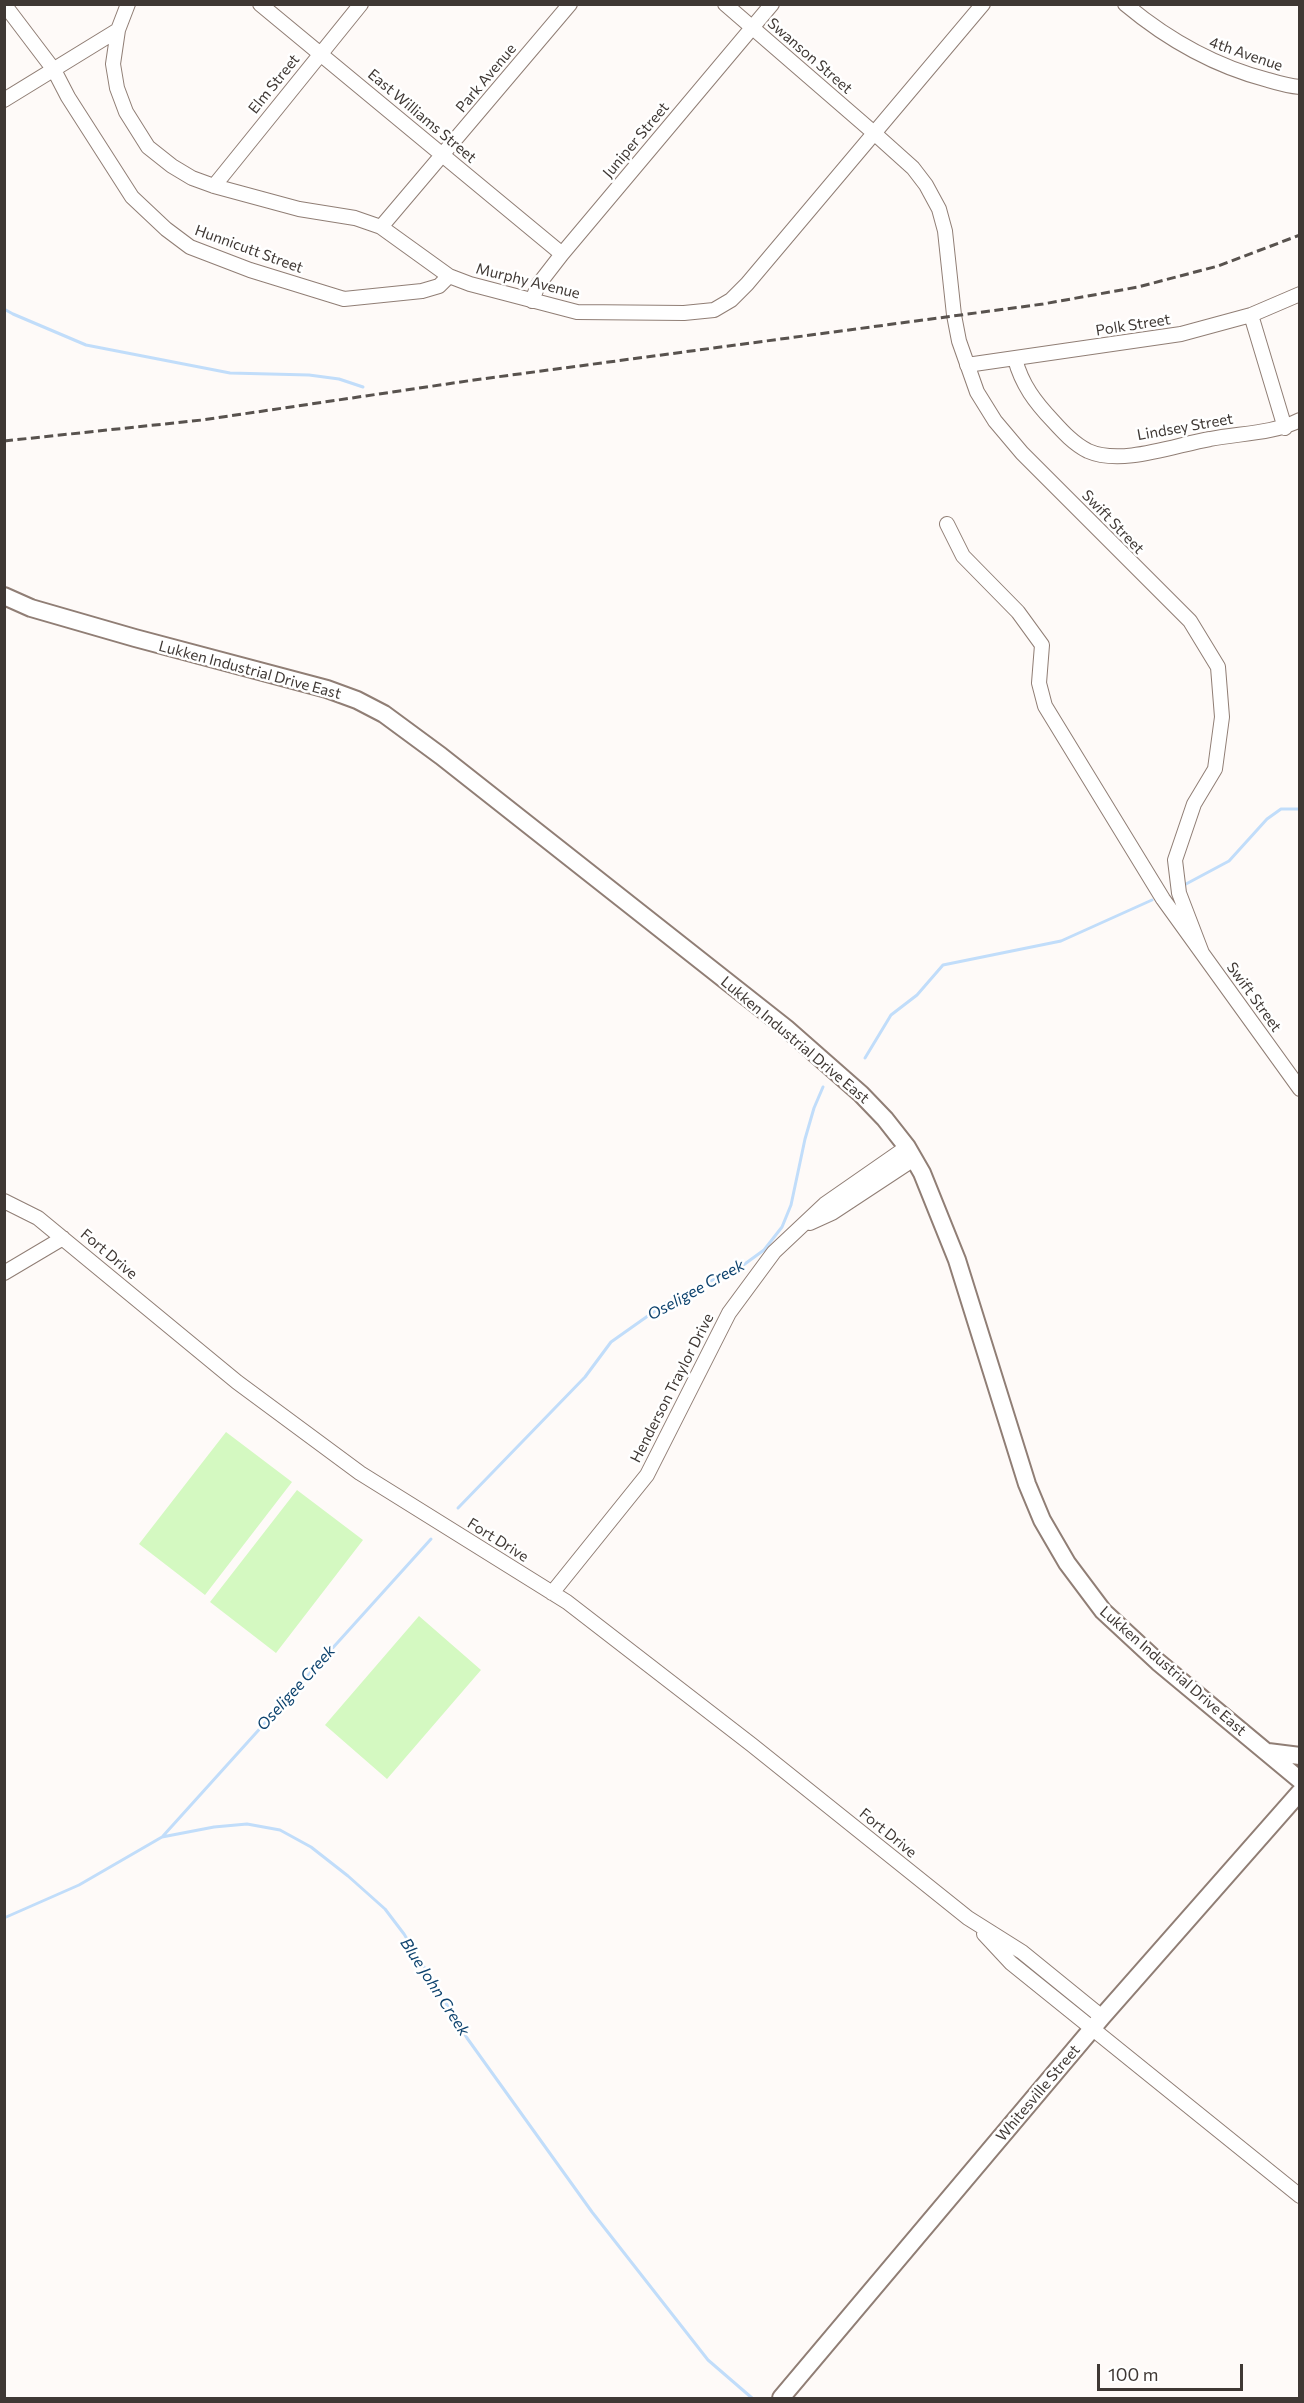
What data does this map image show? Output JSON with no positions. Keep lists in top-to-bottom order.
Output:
{
  "streets": {
    "main road": ["Lukken Industrial Drive East", "Whitesville Street"],
    "street": [
      "4th Avenue",
      "Swanson Street",
      "Park Avenue",
      "Elm Street",
      "East Williams Street",
      "Juniper Street",
      "Hunnicutt Street",
      "Murphy Avenue",
      "Polk Street",
      "Lindsey Street",
      "Swift Street",
      "Fort Drive",
      "Henderson Traylor Drive"
    ]
  },
  "crossings": [
    ["Swanson Street", "Juniper Street"],
    ["Swanson Street", "Murphy Avenue"],
    ["Swanson Street", "Swift Street"],
    ["Park Avenue", "East Williams Street"],
    ["Park Avenue", "Murphy Avenue"],
    ["Elm Street", "East Williams Street"],
    ["Elm Street", "Murphy Avenue"],
    ["East Williams Street", "Juniper Street"],
    ["Juniper Street", "Murphy Avenue"],
    ["Hunnicutt Street", "Murphy Avenue"],
    ["Murphy Avenue", "Swift Street"],
    ["Polk Street", "Lindsey Street"],
    ["Polk Street", "Swift Street"],
    ["Lukken Industrial Drive East", "Henderson Traylor Drive"],
    ["Fort Drive", "Henderson Traylor Drive"],
    ["Fort Drive", "Whitesville Street"]
  ],
  "water": ["Oseligee Creek", "Blue John Creek"],
  "scale_bar": "100 m"
}
